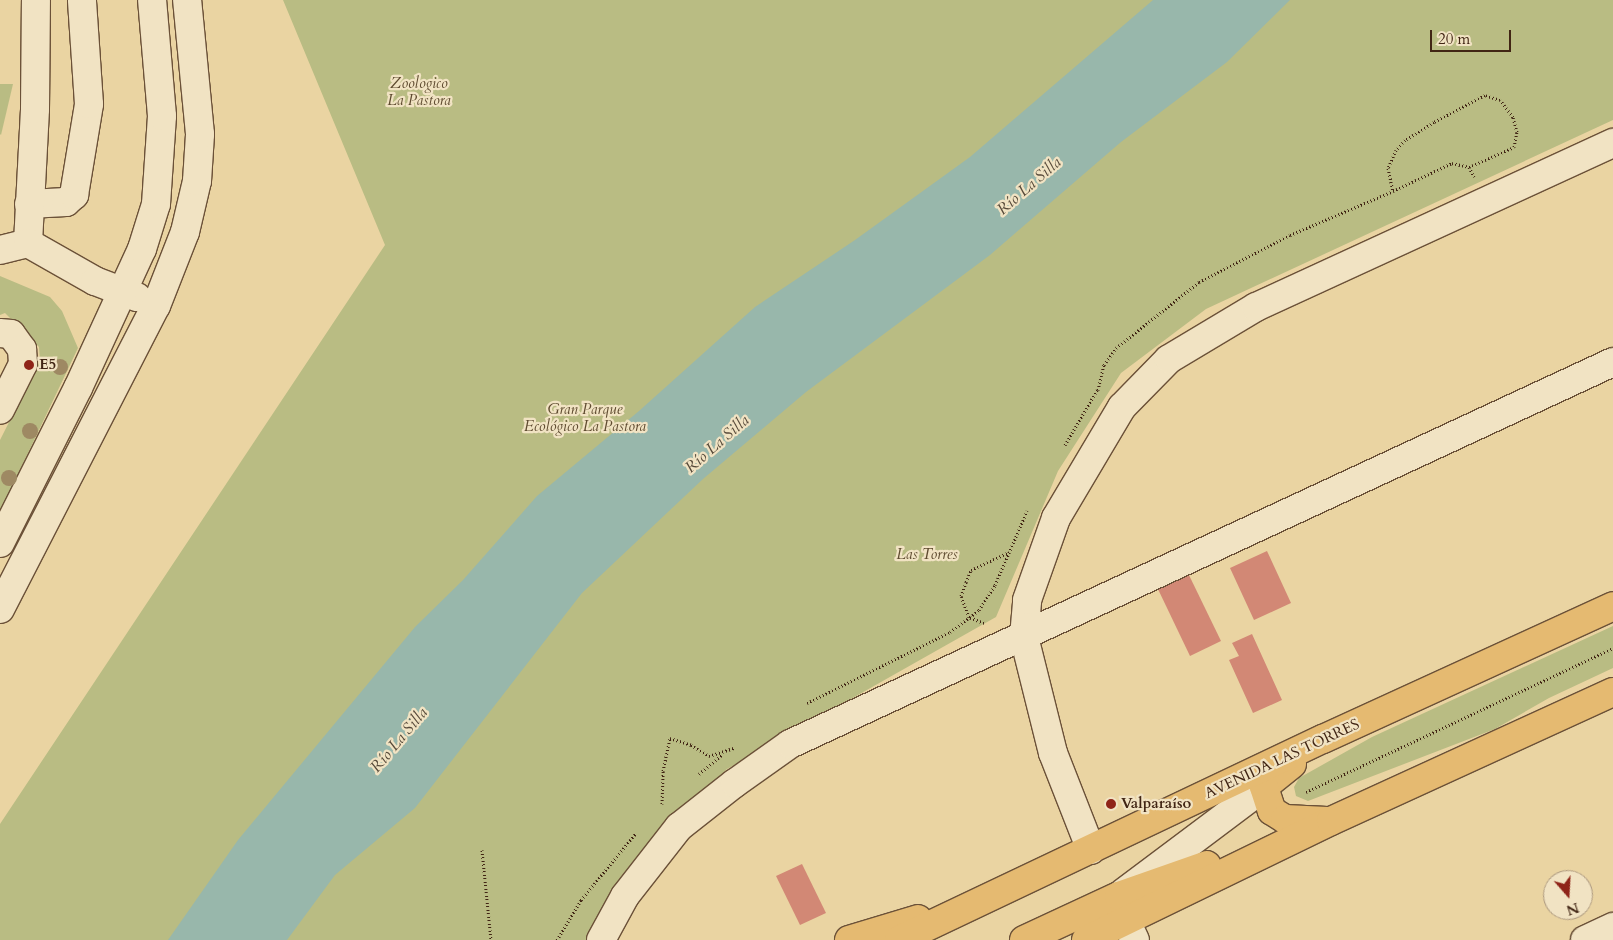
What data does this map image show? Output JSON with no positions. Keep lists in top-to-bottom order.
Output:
{
  "streets": {
    "main road": ["AVENIDA LAS TORRES"]
  },
  "water": ["Río La Silla"],
  "parks": ["Zoologico La Pastora", "Gran Parque Ecológico La Pastora", "Las Torres"],
  "places": ["E5", "Valparaíso"],
  "scale_bar": "20 m",
  "north": "bottom"
}
